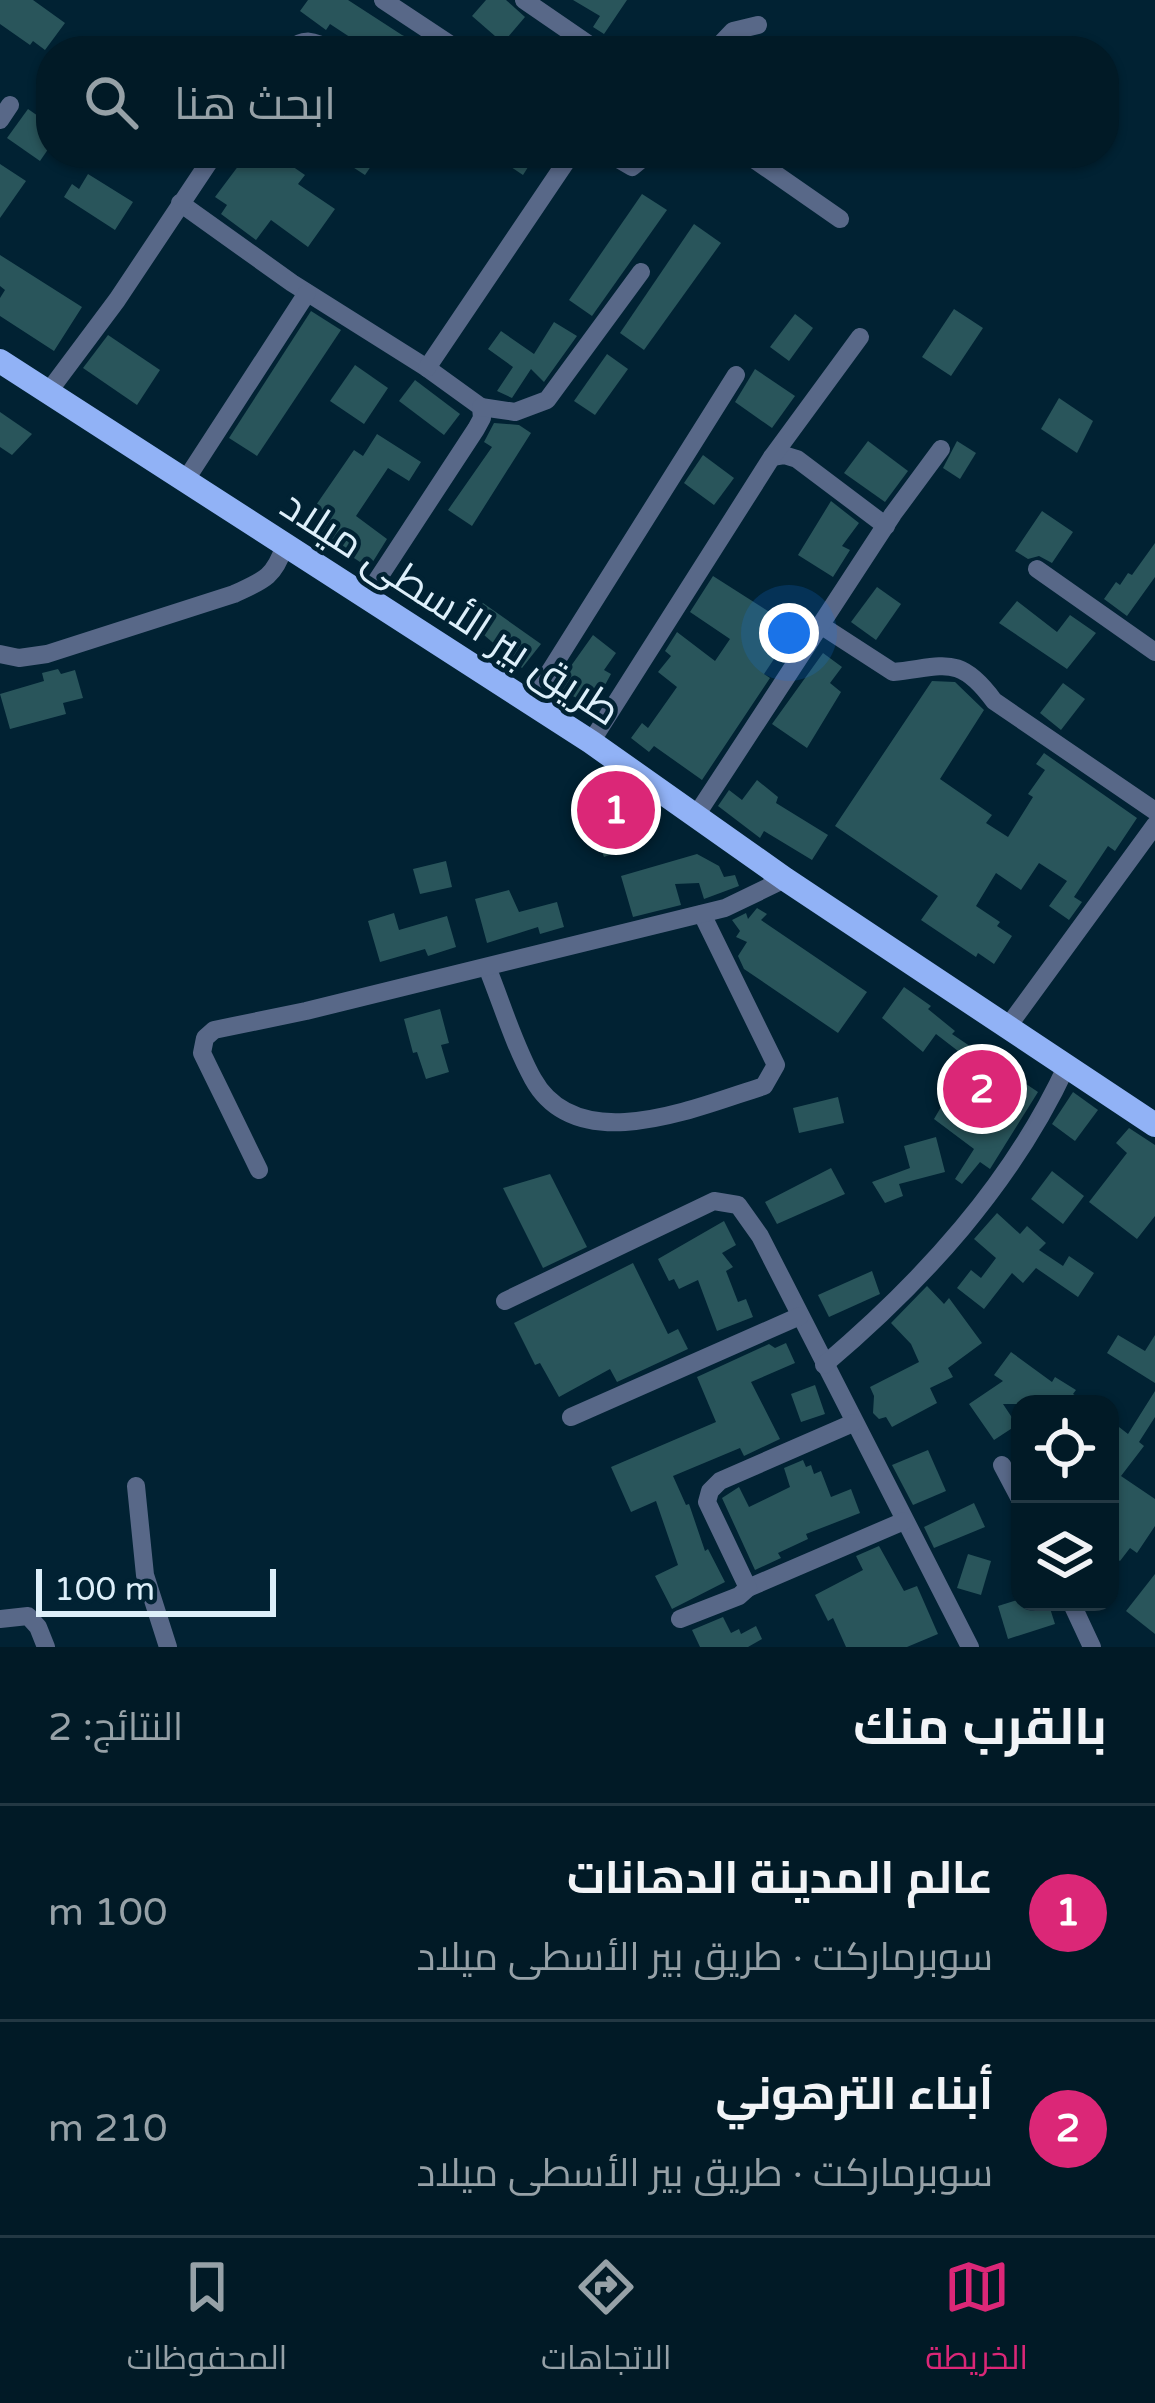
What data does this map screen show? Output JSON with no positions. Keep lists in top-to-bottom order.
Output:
{
  "streets": {
    "main road": ["طريق بير الأسطى ميلاد"]
  },
  "scale_bar": "100 m",
  "page": {
    "search": "ابحث هنا",
    "pins": ["1", "2"],
    "scale": "100 m",
    "heading": ["بالقرب منك", "النتائج: 2"],
    "list": [
      {
        "mark": "1",
        "name": "عالم المدينة الدهانات",
        "note": "سوبرماركت · طريق بير الأسطى ميلاد",
        "value": "100 m"
      },
      {
        "mark": "2",
        "name": "أبناء الترهوني",
        "note": "سوبرماركت · طريق بير الأسطى ميلاد",
        "value": "210 m"
      }
    ],
    "nav": ["الخريطة", "الاتجاهات", "المحفوظات"]
  }
}
